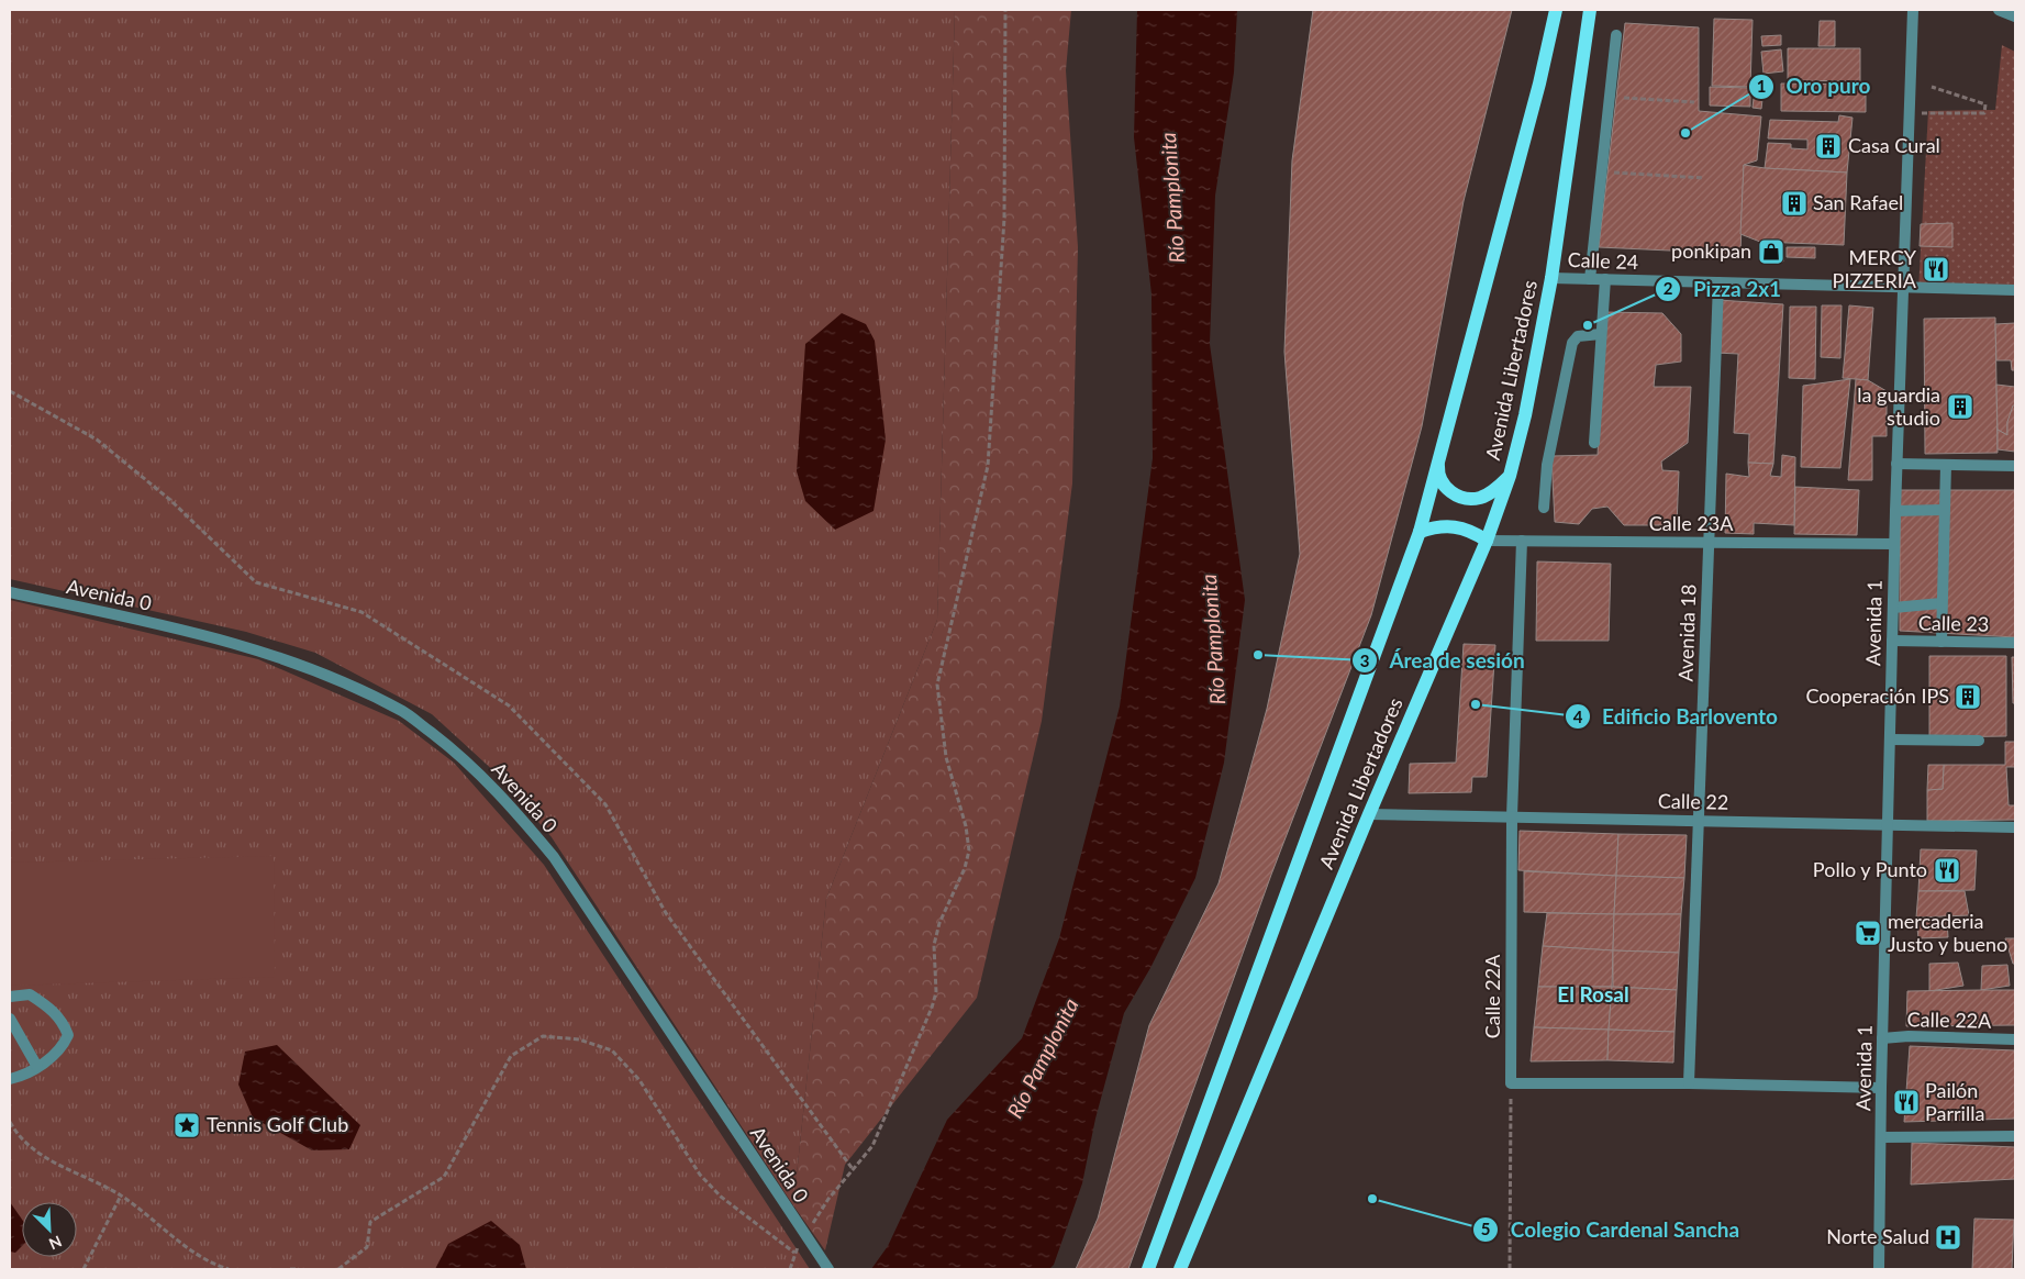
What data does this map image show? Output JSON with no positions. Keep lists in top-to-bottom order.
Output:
{
  "streets": {
    "main road": ["Avenida Libertadores"],
    "street": [
      "Calle 24",
      "Calle 23A",
      "Avenida 0",
      "Avenida 1",
      "Calle 23",
      "Avenida 18",
      "Calle 22",
      "Calle 22A"
    ]
  },
  "crossings": [
    ["Calle 24", "Avenida Libertadores"],
    ["Calle 24", "Avenida 1"],
    ["Calle 24", "Avenida 18"],
    ["Avenida Libertadores", "Calle 23A"],
    ["Avenida Libertadores", "Calle 22"],
    ["Calle 23A", "Avenida 1"],
    ["Calle 23A", "Avenida 18"],
    ["Calle 23A", "Calle 22A"],
    ["Avenida 1", "Calle 23"],
    ["Avenida 1", "Calle 22"],
    ["Avenida 1", "Calle 22A"],
    ["Avenida 18", "Calle 22"],
    ["Calle 22", "Calle 22A"]
  ],
  "districts": ["El Rosal"],
  "water": ["Río Pamplonita"],
  "places": {
    "other": [
      "Oro puro",
      "Pizza 2x1",
      "Área de sesión",
      "Edificio Barlovento",
      "Colegio Cardenal Sancha"
    ],
    "building": [
      "Casa Cural",
      "San Rafael",
      "la guardia studio",
      "Cooperación IPS"
    ],
    "shop": ["ponkipan"],
    "restaurant": ["MERCY PIZZERIA", "Pollo y Punto", "Pailón Parrilla"],
    "supermarket": ["mercaderia Justo y bueno"],
    "place": ["Tennis Golf Club"],
    "hospital": ["Norte Salud"]
  },
  "north": "bottom right"
}
